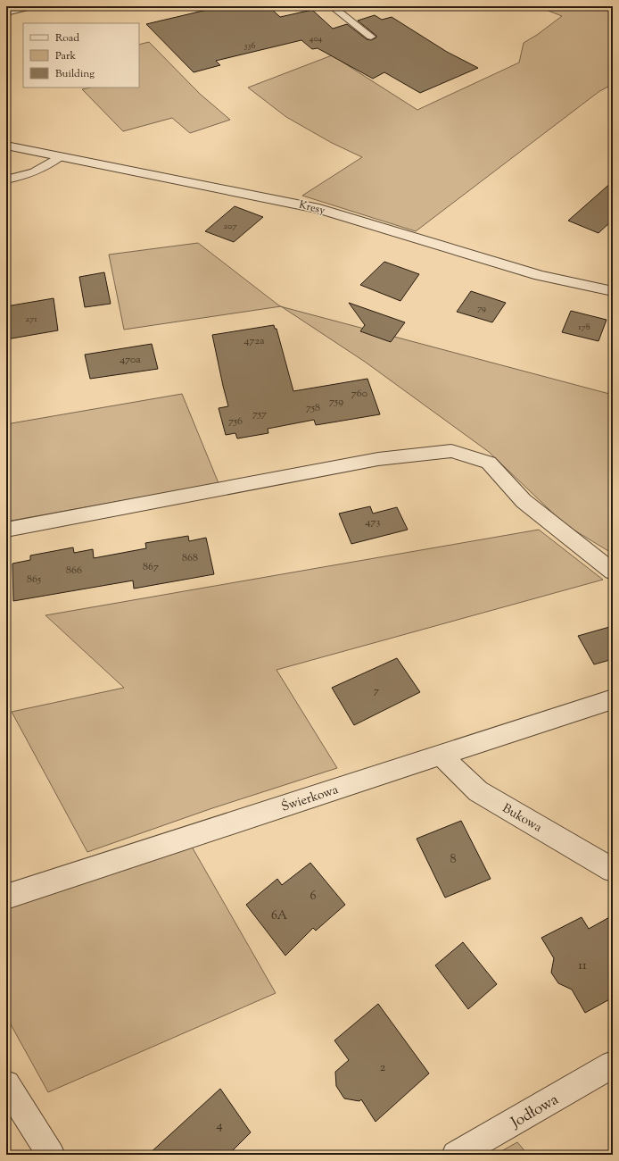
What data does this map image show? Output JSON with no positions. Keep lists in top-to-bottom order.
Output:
{
  "streets": {
    "street": [
      "Kresy",
      "Świerkowa",
      "Bukowa",
      "Jodłowa"
    ]
  },
  "crossings": [
    ["Świerkowa", "Bukowa"]
  ],
  "house_numbers": [
    "404",
    "336",
    "207",
    "79",
    "271",
    "178",
    "472a",
    "470a",
    "760",
    "759",
    "758",
    "757",
    "756",
    "473",
    "868",
    "867",
    "866",
    "865",
    "7",
    "8",
    "6",
    "6A",
    "11",
    "2",
    "4"
  ],
  "legend": ["Road", "Park", "Building"]
}
